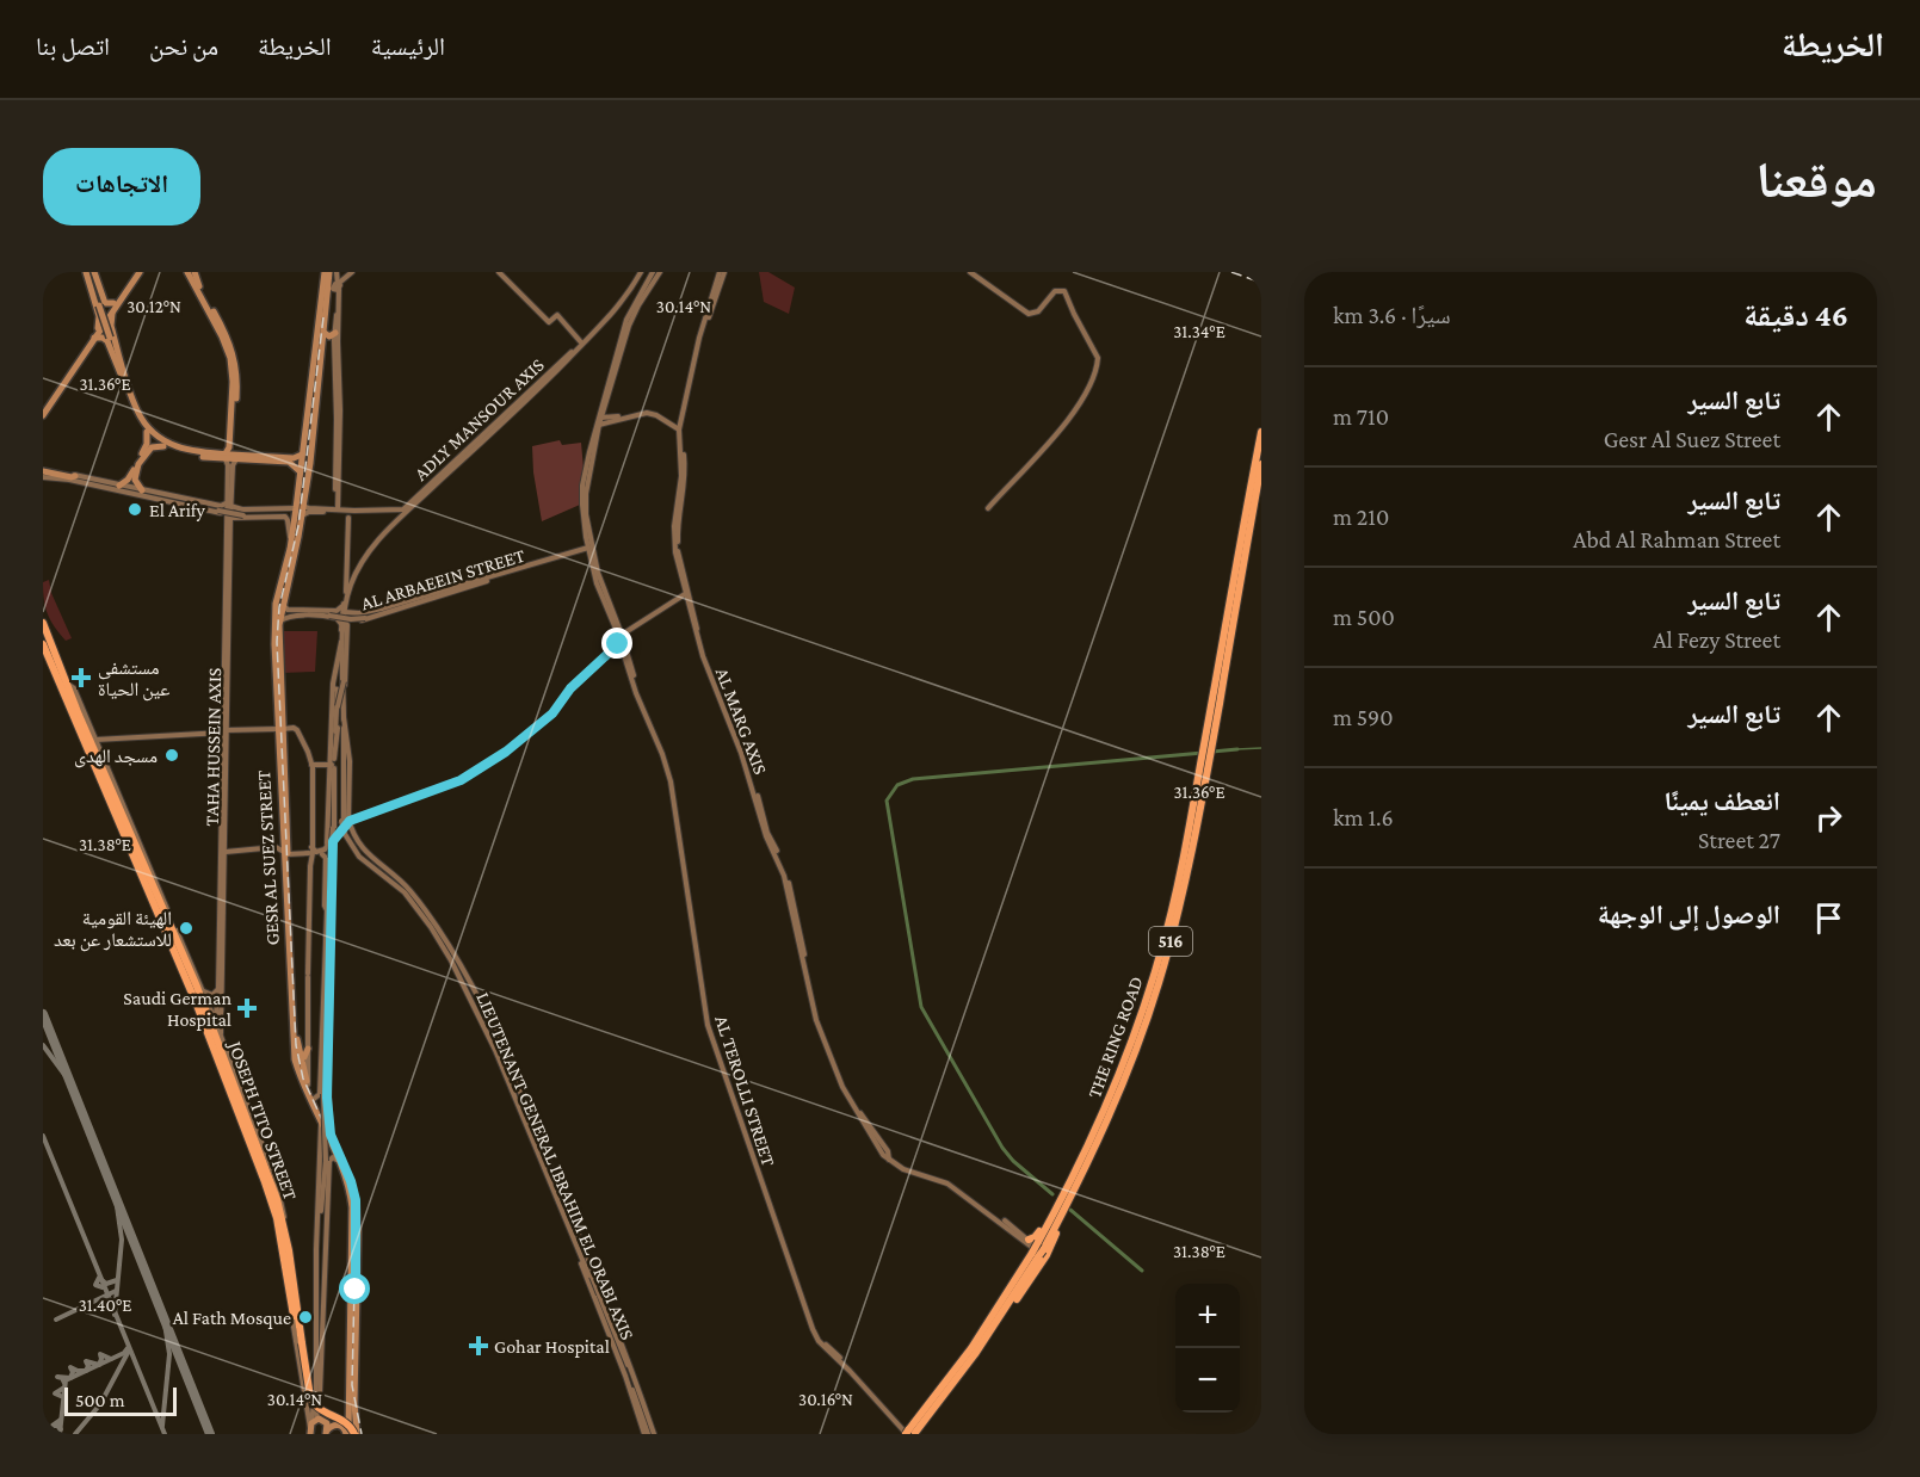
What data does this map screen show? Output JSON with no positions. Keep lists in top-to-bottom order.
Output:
{
  "streets": {
    "highway": ["516", "THE RING ROAD", "JOSEPH TITO STREET"],
    "main road": ["GESR AL SUEZ STREET"],
    "street": [
      "ADLY MANSOUR AXIS",
      "AL ARBAEEIN STREET",
      "AL MARG AXIS",
      "TAHA HUSSEIN AXIS",
      "AL TEROLLI STREET",
      "LIEUTENANT GENERAL IBRAHIM EL ORABI AXIS"
    ]
  },
  "crossings": [
    ["ADLY MANSOUR AXIS", "TAHA HUSSEIN AXIS"],
    ["ADLY MANSOUR AXIS", "GESR AL SUEZ STREET"],
    ["ADLY MANSOUR AXIS", "LIEUTENANT GENERAL IBRAHIM EL ORABI AXIS"],
    ["AL ARBAEEIN STREET", "LIEUTENANT GENERAL IBRAHIM EL ORABI AXIS"],
    ["AL MARG AXIS", "THE RING ROAD"],
    ["THE RING ROAD", "AL TEROLLI STREET"]
  ],
  "places": {
    "other": [
      "El Arify",
      "مسجد الهدى",
      "الهيئة القومية للاستشعار عن بعد",
      "Al Fath Mosque"
    ],
    "health": ["مستشفى عين الحياة", "Saudi German Hospital", "Gohar Hospital"]
  },
  "scale_bar": "500 m",
  "page": {
    "header": "الخريطة",
    "nav": [
      "الرئيسية",
      "الخريطة",
      "من نحن",
      "اتصل بنا"
    ],
    "title": "موقعنا",
    "buttons": "الاتجاهات",
    "heading": ["46 دقيقة", "سيرًا · 3.6 km"],
    "list": [
      ["تابع السير", "Gesr Al Suez Street", "710 m"],
      ["تابع السير", "Abd Al Rahman Street", "210 m"],
      ["تابع السير", "Al Fezy Street", "500 m"],
      ["تابع السير", "590 m"],
      ["انعطف يمينًا", "Street 27", "1.6 km"],
      "الوصول إلى الوجهة"
    ],
    "map_buttons": ["+", "−"],
    "scale": "500 m"
  },
  "coordinates": [
    "30.12°N",
    "30.14°N",
    "31.34°E",
    "31.36°E",
    "31.38°E",
    "31.40°E",
    "30.16°N"
  ]
}
